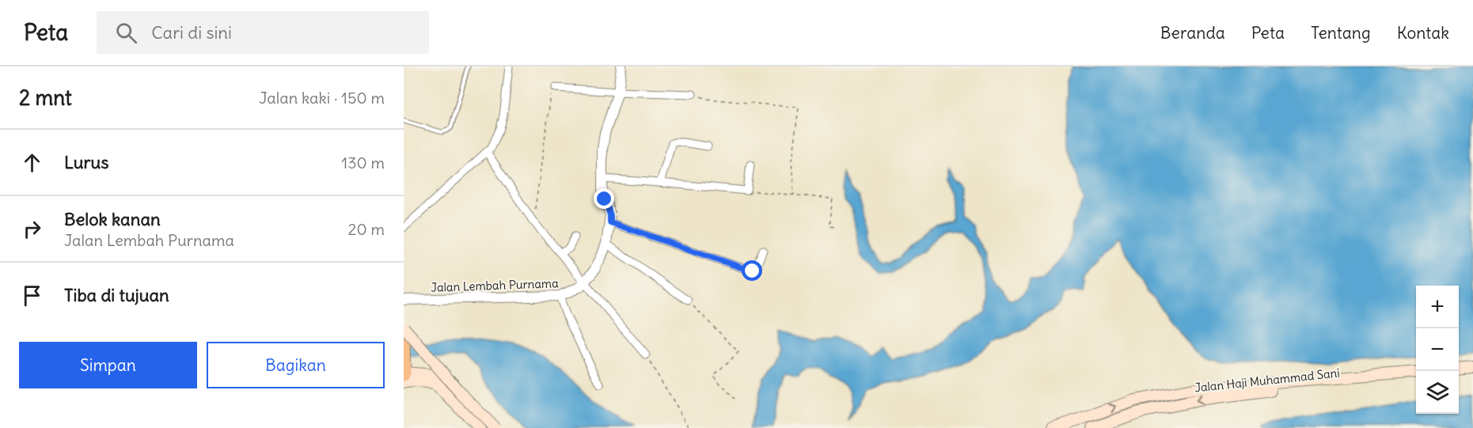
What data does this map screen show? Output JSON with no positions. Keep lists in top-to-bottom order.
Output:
{
  "streets": {
    "main road": ["Jalan Haji Muhammad Sani"],
    "street": ["Jalan Lembah Purnama"]
  },
  "page": {
    "header": "Peta",
    "search": "Cari di sini",
    "nav": [
      "Beranda",
      "Peta",
      "Tentang",
      "Kontak"
    ],
    "heading": ["2 mnt", "Jalan kaki · 150 m"],
    "list": [
      ["Lurus", "130 m"],
      ["Belok kanan", "Jalan Lembah Purnama", "20 m"],
      "Tiba di tujuan"
    ],
    "map_buttons": ["+", "−"],
    "buttons": ["Simpan", "Bagikan"]
  }
}
